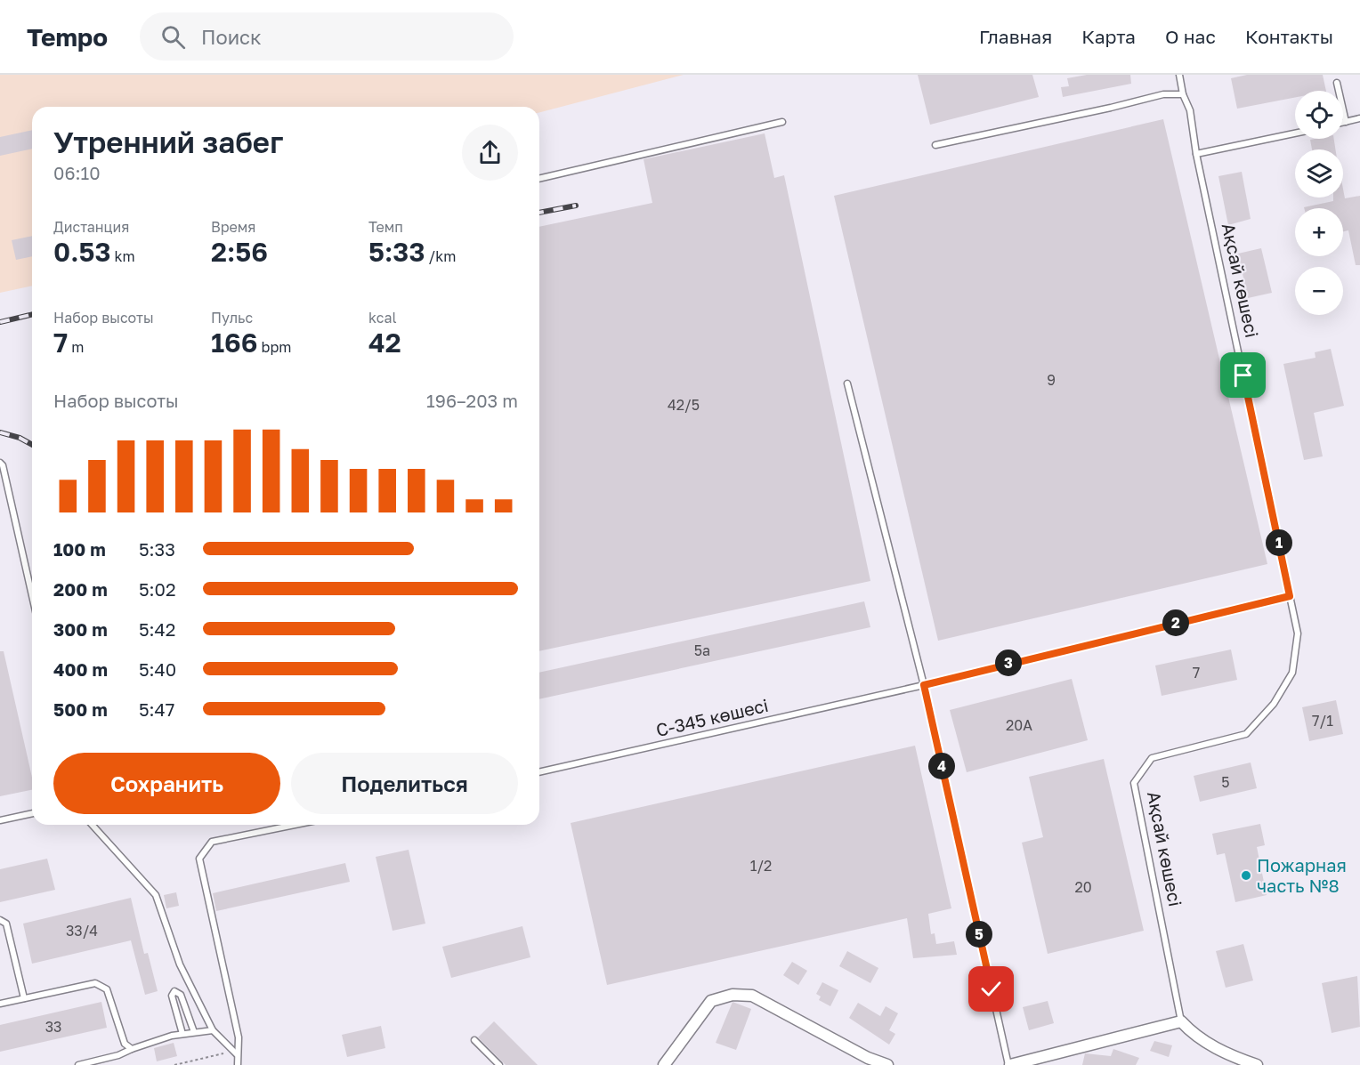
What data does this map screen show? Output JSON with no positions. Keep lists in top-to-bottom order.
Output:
{
  "streets": {
    "lane": ["Ақсай көшесі", "С-345 көшесі"]
  },
  "crossings": [
    ["Ақсай көшесі", "С-345 көшесі"]
  ],
  "places": ["Пожарная часть №8"],
  "house_numbers": [
    "9",
    "42/5",
    "5а",
    "7",
    "7/1",
    "20А",
    "5",
    "1/2",
    "20",
    "33/4",
    "33"
  ],
  "page": {
    "header": "Tempo",
    "search": "Поиск",
    "nav": [
      "Главная",
      "Карта",
      "О нас",
      "Контакты"
    ],
    "map_buttons": ["+", "−"],
    "heading": ["Утренний забег", "06:10"],
    "stats": [
      ["Дистанция", "0.53 km"],
      ["Время", "2:56"],
      ["Темп", "5:33 /km"],
      ["Набор высоты", "7 m"],
      ["Пульс", "166 bpm"],
      ["kcal", "42"]
    ],
    "chart": ["Набор высоты", "196–203 m"],
    "list": [
      {
        "name": "100 m",
        "note": "5:33"
      },
      {
        "name": "200 m",
        "note": "5:02"
      },
      {
        "name": "300 m",
        "note": "5:42"
      },
      {
        "name": "400 m",
        "note": "5:40"
      },
      {
        "name": "500 m",
        "note": "5:47"
      }
    ],
    "pins": [
      "1",
      "2",
      "3",
      "4",
      "5"
    ],
    "buttons": ["Сохранить", "Поделиться"]
  }
}
